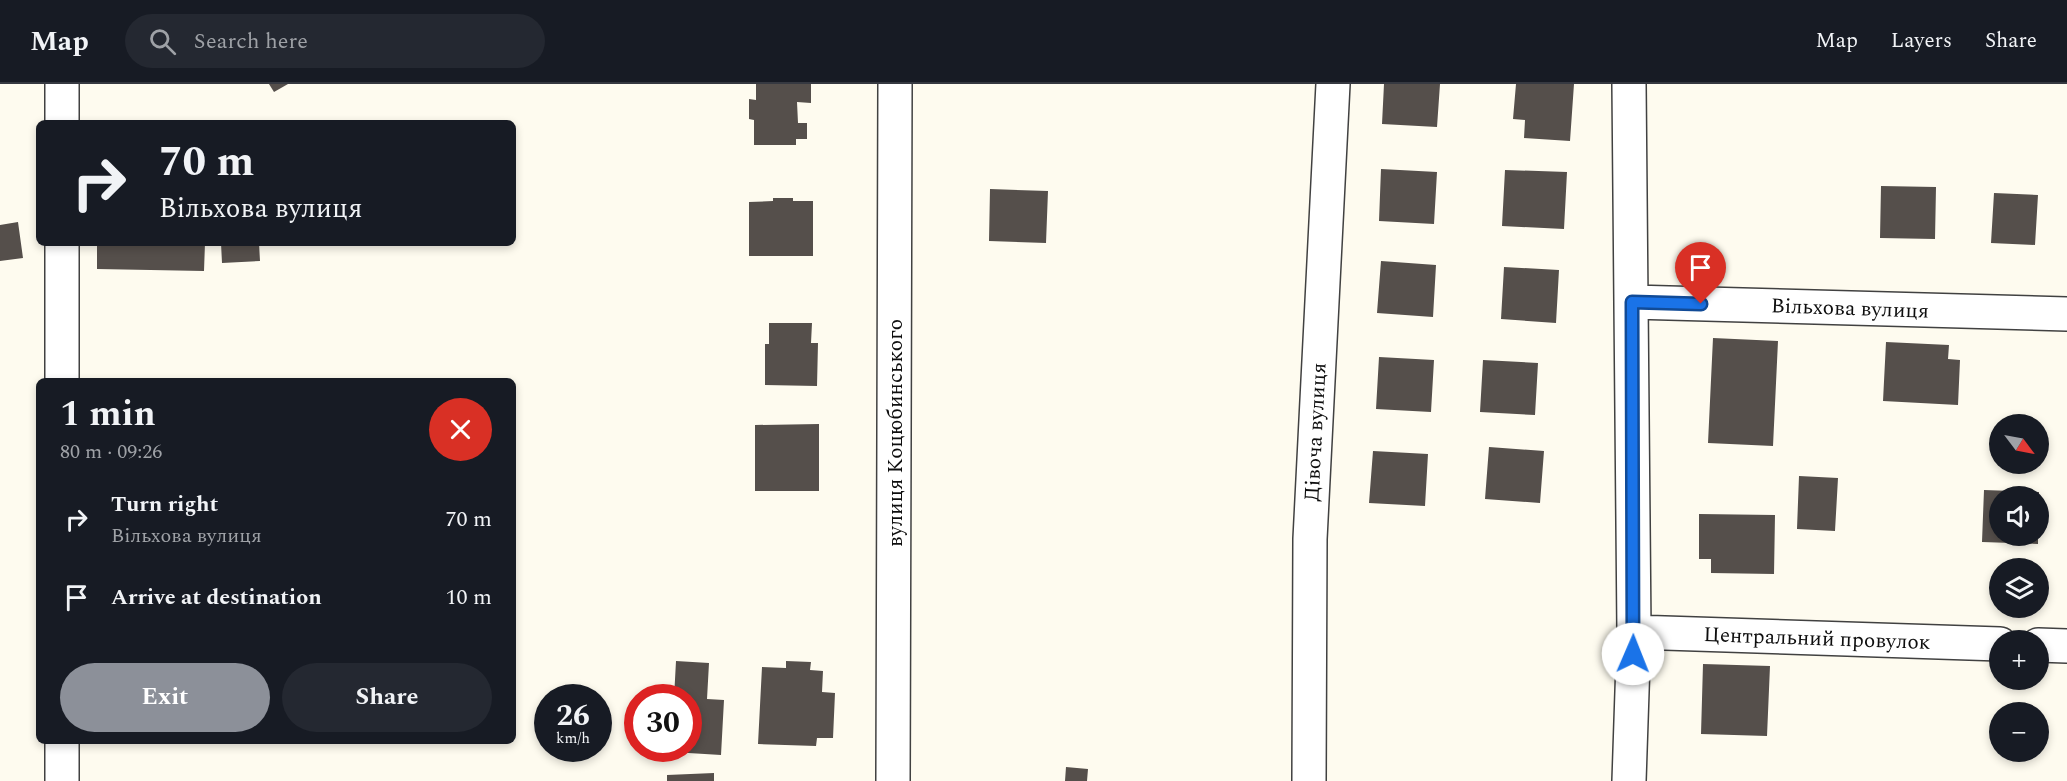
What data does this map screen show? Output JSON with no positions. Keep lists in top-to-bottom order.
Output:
{
  "streets": {
    "street": [
      "Вільхова вулиця",
      "Дівоча вулиця",
      "вулиця Коцюбинського",
      "Центральний провулок"
    ]
  },
  "north": "bottom right",
  "page": {
    "header": "Map",
    "search": "Search here",
    "nav": ["Map", "Layers", "Share"],
    "turn": ["70 m", "Вільхова вулиця"],
    "heading": ["1 min", "80 m · 09:26"],
    "map_buttons": ["+", "−"],
    "list": [
      {
        "name": "Turn right",
        "note": "Вільхова вулиця",
        "value": "70 m"
      },
      {
        "name": "Arrive at destination",
        "value": "10 m"
      }
    ],
    "buttons": ["Exit", "Share"],
    "speed": "26 km/h",
    "limit": "30"
  }
}
